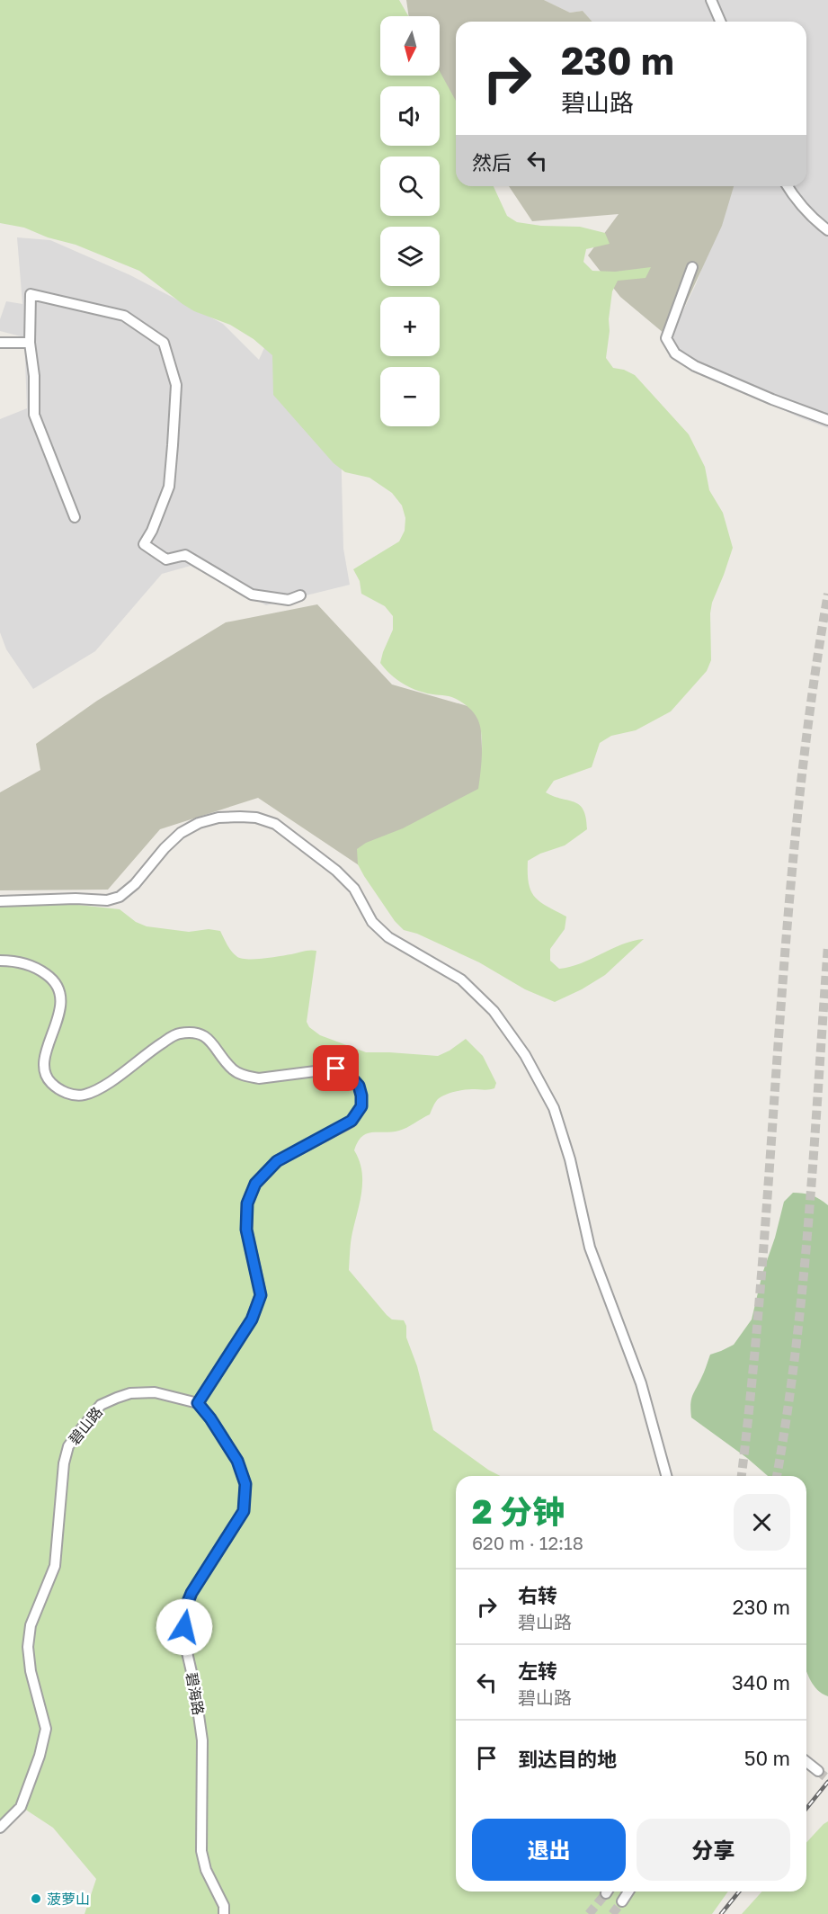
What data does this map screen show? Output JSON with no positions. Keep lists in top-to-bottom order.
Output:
{
  "streets": {
    "street": ["碧山路", "碧海路"]
  },
  "crossings": [
    ["碧山路", "碧海路"]
  ],
  "places": ["菠萝山"],
  "north": "bottom",
  "page": {
    "map_buttons": ["+", "−"],
    "turn": ["230 m", "碧山路"],
    "then": "然后",
    "heading": ["2 分钟", "620 m · 12:18"],
    "list": [
      {
        "name": "右转",
        "note": "碧山路",
        "value": "230 m"
      },
      {
        "name": "左转",
        "note": "碧山路",
        "value": "340 m"
      },
      {
        "name": "到达目的地",
        "value": "50 m"
      }
    ],
    "buttons": ["退出", "分享"]
  }
}
